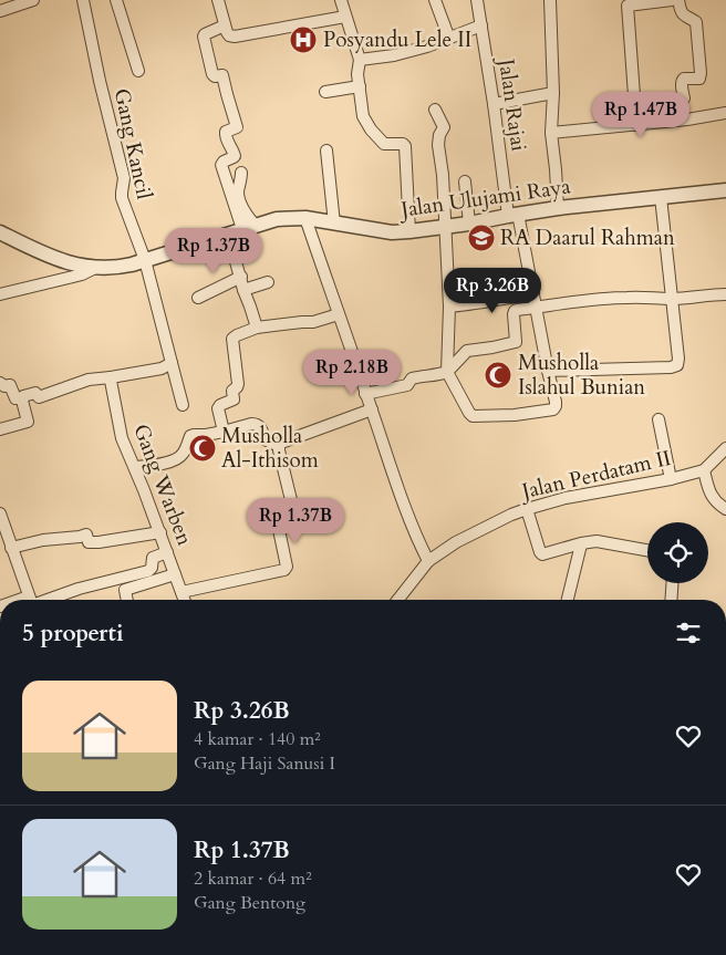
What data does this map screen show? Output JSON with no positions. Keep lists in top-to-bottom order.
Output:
{
  "streets": {
    "street": [
      "Jalan Rajai",
      "Gang Kancil",
      "Jalan Ulujami Raya",
      "Jalan Perdatam II",
      "Gang Warben"
    ]
  },
  "crossings": [
    ["Jalan Rajai", "Jalan Ulujami Raya"],
    ["Gang Kancil", "Jalan Ulujami Raya"]
  ],
  "places": {
    "hospital": ["Posyandu Lele II"],
    "school or university": ["RA Daarul Rahman"],
    "mosque": ["Musholla Islahul Bunian", "Musholla Al-Ithisom"]
  },
  "page": {
    "price": [
      "Rp 1.47B",
      "Rp 1.37B",
      "Rp 3.26B",
      "Rp 2.18B",
      "Rp 1.37B"
    ],
    "heading": "5 properti",
    "list": [
      {
        "name": "Rp 3.26B",
        "note": "4 kamar · 140 m² · Gang Haji Sanusi I"
      },
      {
        "name": "Rp 1.37B",
        "note": "2 kamar · 64 m² · Gang Bentong"
      }
    ]
  }
}
